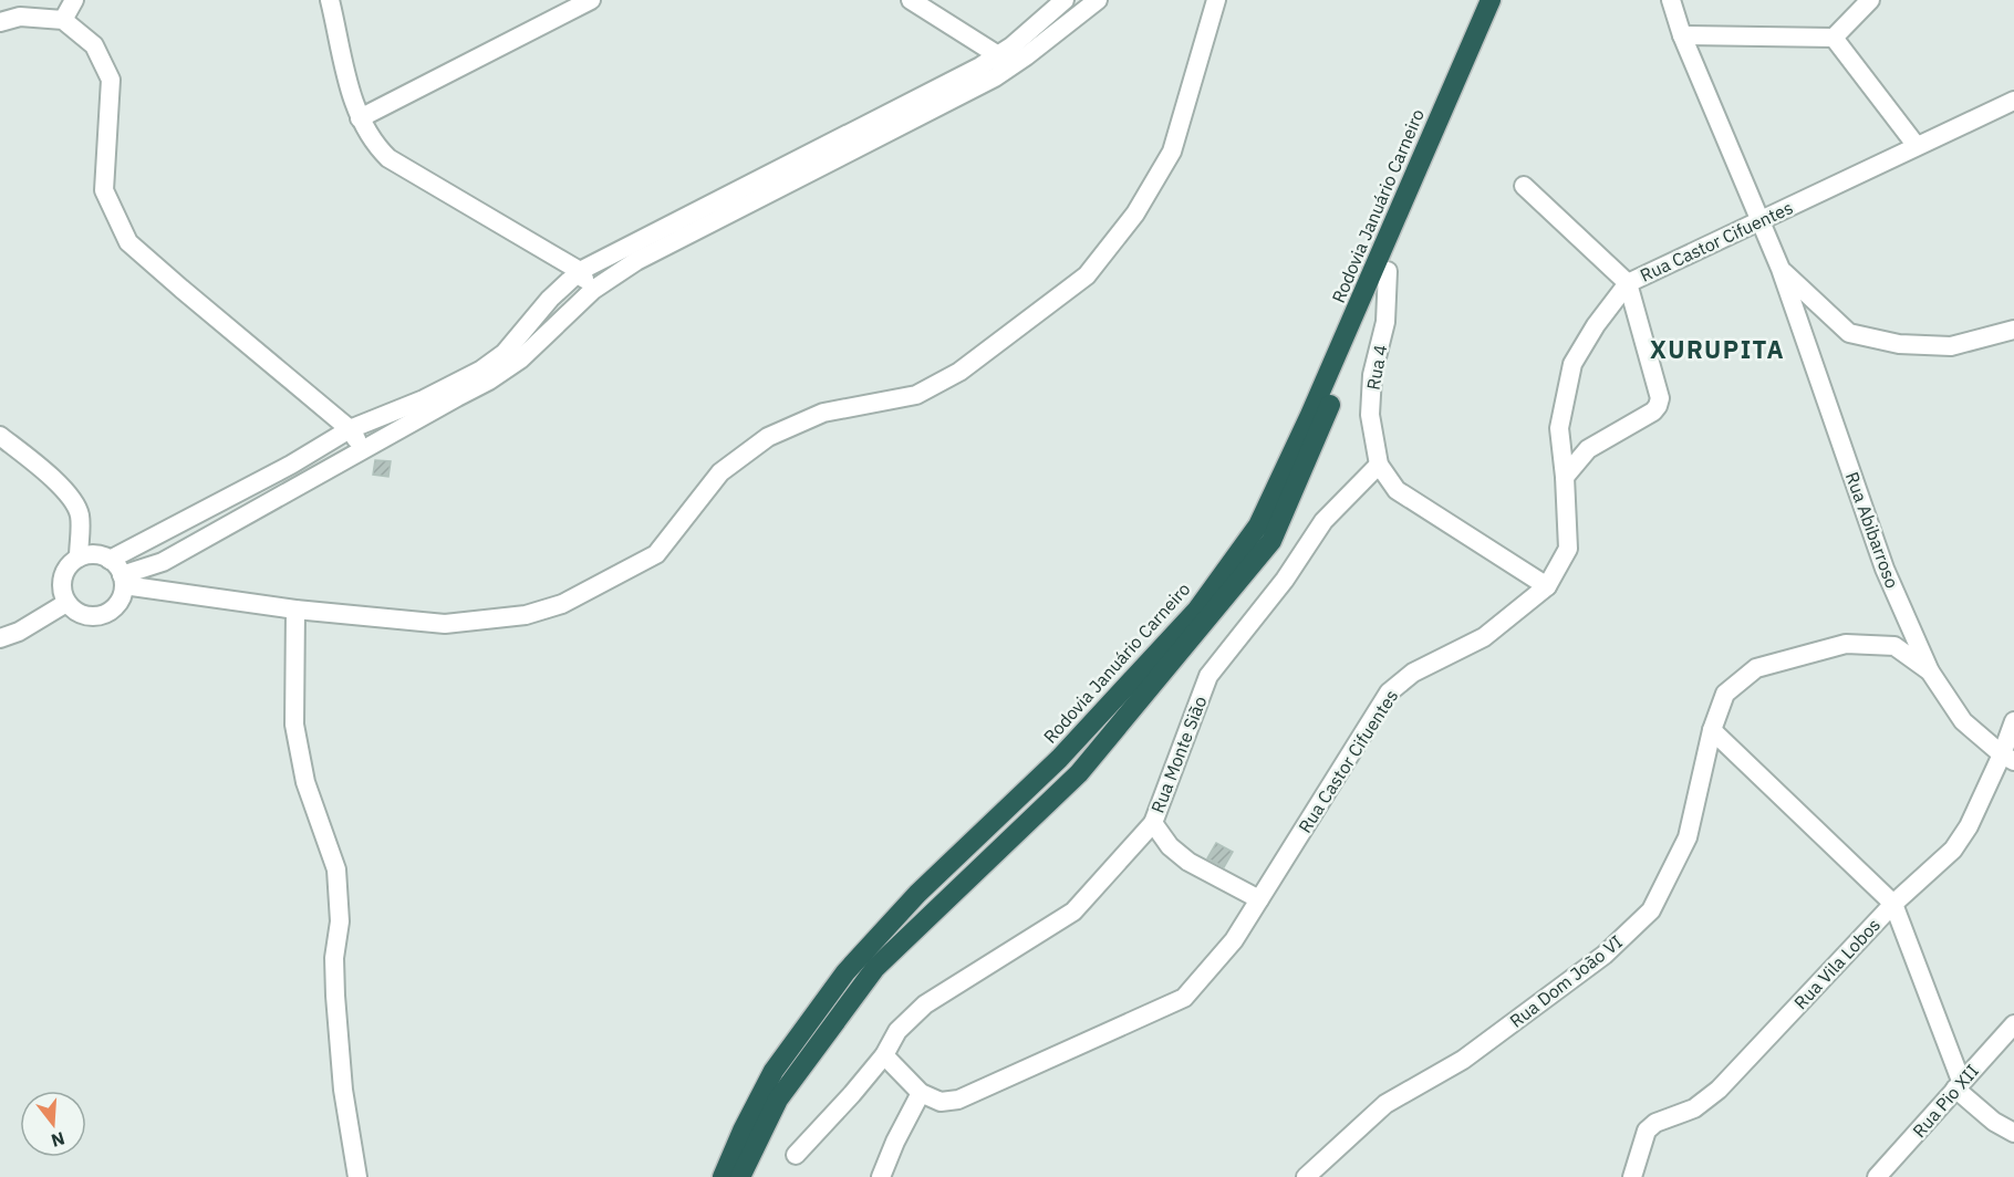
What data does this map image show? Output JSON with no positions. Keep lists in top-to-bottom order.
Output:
{
  "streets": {
    "highway": ["Rodovia Januário Carneiro"],
    "street": [
      "Rua Castor Cifuentes",
      "Rua 4",
      "Rua Abibarroso",
      "Rua Monte Sião",
      "Rua Vila Lobos",
      "Rua Dom João VI",
      "Rua Pio XII"
    ]
  },
  "crossings": [
    ["Rodovia Januário Carneiro", "Rua 4"],
    ["Rua Castor Cifuentes", "Rua Abibarroso"],
    ["Rua 4", "Rua Monte Sião"],
    ["Rua Abibarroso", "Rua Vila Lobos"],
    ["Rua Abibarroso", "Rua Dom João VI"]
  ],
  "districts": ["XURUPITA"],
  "north": "bottom"
}
